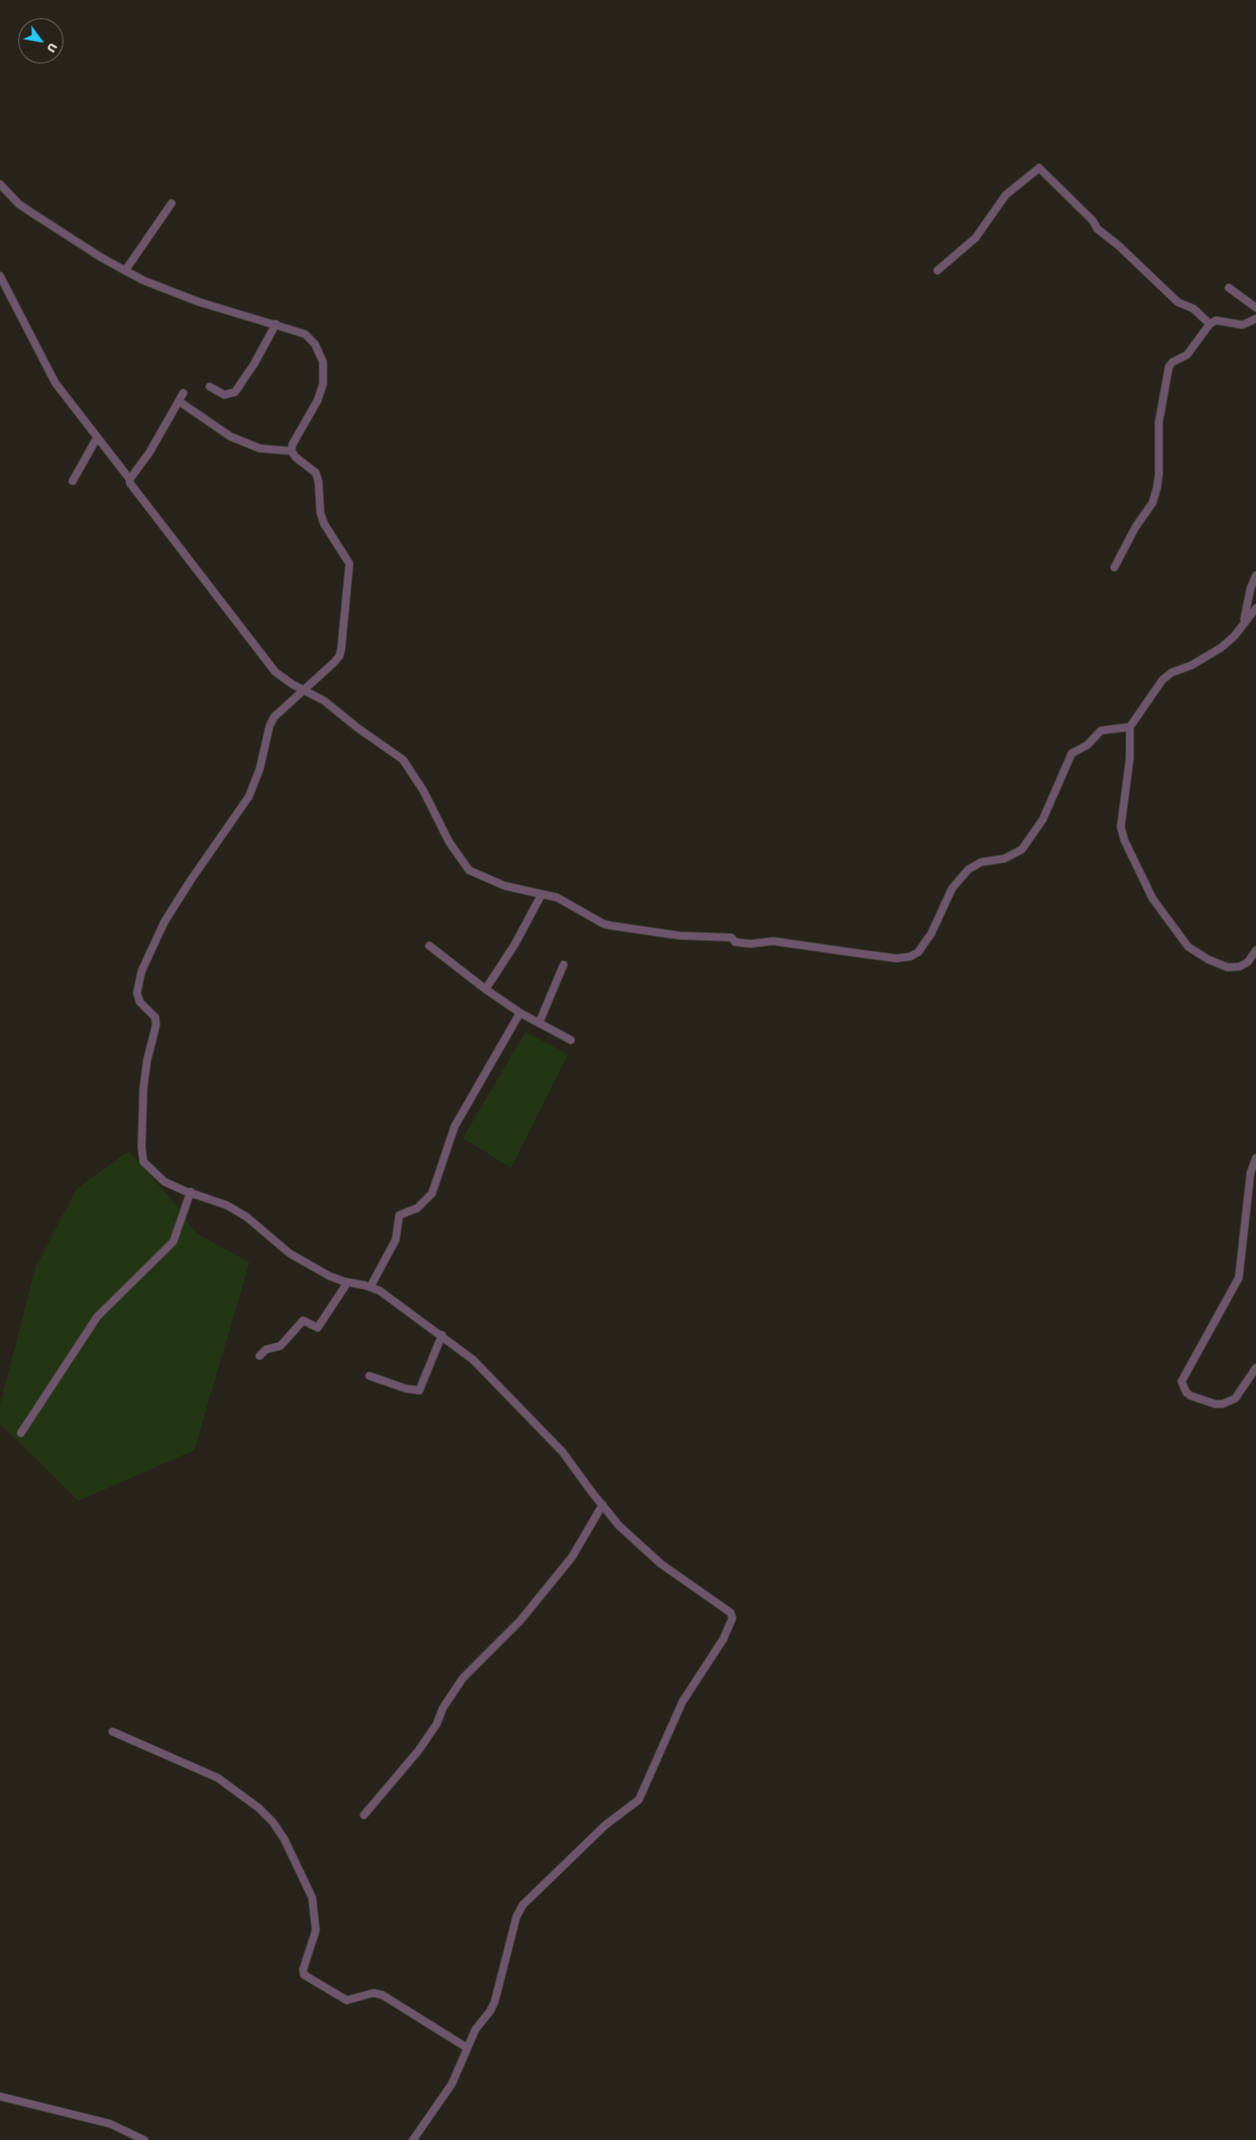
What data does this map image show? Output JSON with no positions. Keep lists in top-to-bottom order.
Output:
{
  "north": "bottom right"
}
